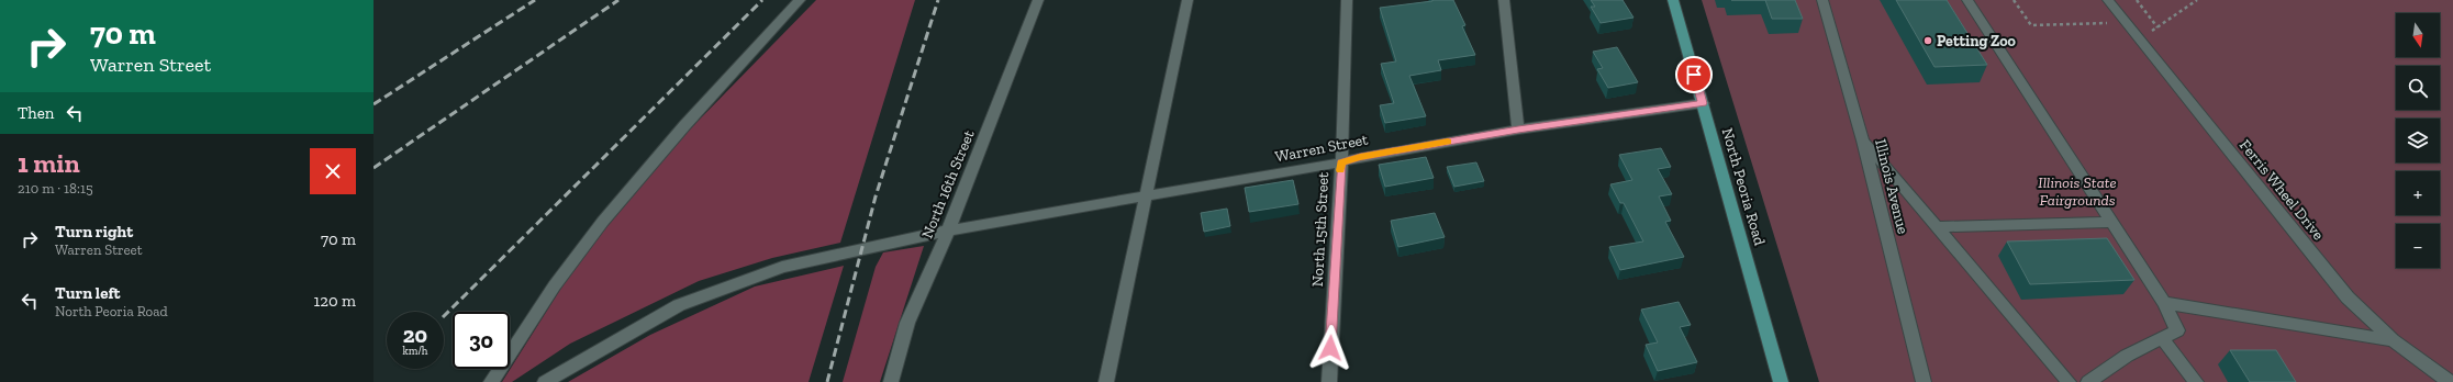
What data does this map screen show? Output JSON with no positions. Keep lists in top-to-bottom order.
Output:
{
  "streets": {
    "main road": ["North Peoria Road"],
    "street": [
      "Warren Street",
      "North 16th Street",
      "Illinois Avenue",
      "Ferris Wheel Drive",
      "North 15th Street"
    ]
  },
  "crossings": [
    ["Warren Street", "North 16th Street"],
    ["Warren Street", "North Peoria Road"],
    ["Warren Street", "North 15th Street"]
  ],
  "parks": ["Illinois State Fairgrounds"],
  "places": ["Petting Zoo"],
  "north": "bottom",
  "page": {
    "turn": ["70 m", "Warren Street"],
    "map_buttons": ["+", "−"],
    "then": "Then",
    "heading": ["1 min", "210 m · 18:15"],
    "list": [
      {
        "name": "Turn right",
        "note": "Warren Street",
        "value": "70 m"
      },
      {
        "name": "Turn left",
        "note": "North Peoria Road",
        "value": "120 m"
      }
    ],
    "speed": "20 km/h",
    "limit": "30"
  }
}
